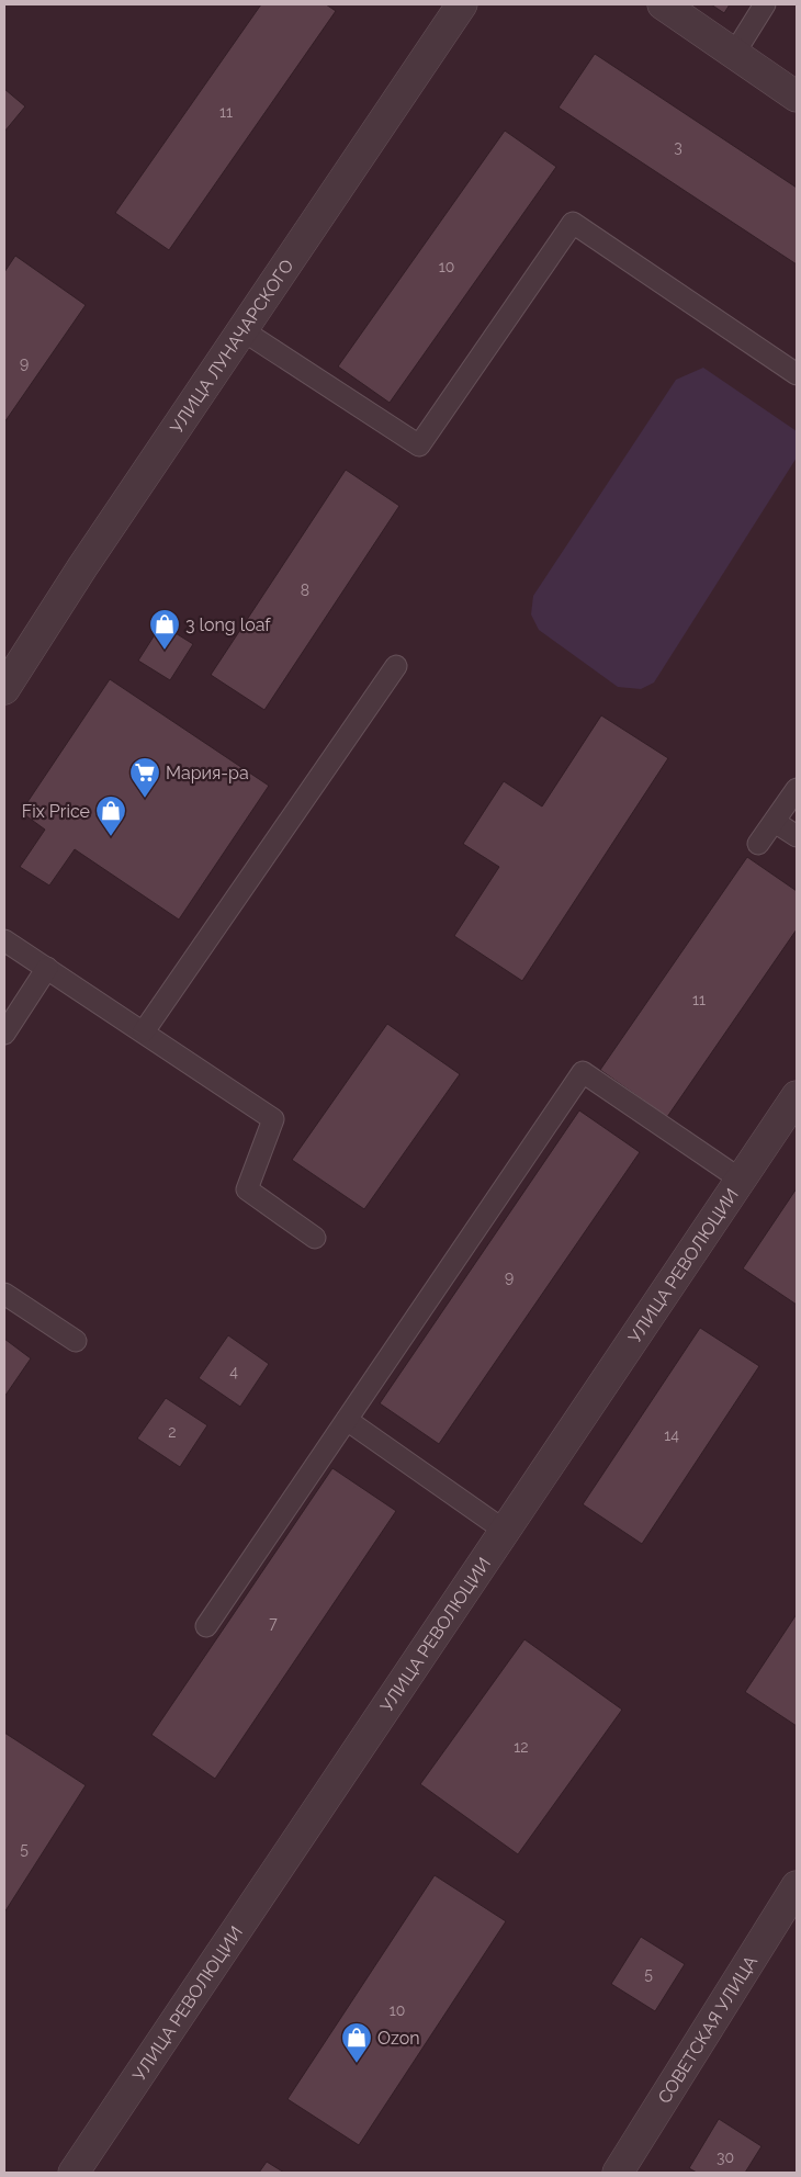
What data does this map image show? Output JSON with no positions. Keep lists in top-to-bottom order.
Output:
{
  "streets": {
    "street": ["УЛИЦА ЛУНАЧАРСКОГО", "УЛИЦА РЕВОЛЮЦИИ", "СОВЕТСКАЯ УЛИЦА"]
  },
  "places": {
    "shop": ["3 long loaf", "Fix Price", "Ozon"],
    "supermarket": ["Мария-ра"]
  },
  "house_numbers": [
    "11",
    "3",
    "10",
    "9",
    "8",
    "11",
    "9",
    "4",
    "2",
    "14",
    "7",
    "12",
    "5",
    "5",
    "10",
    "30"
  ]
}
